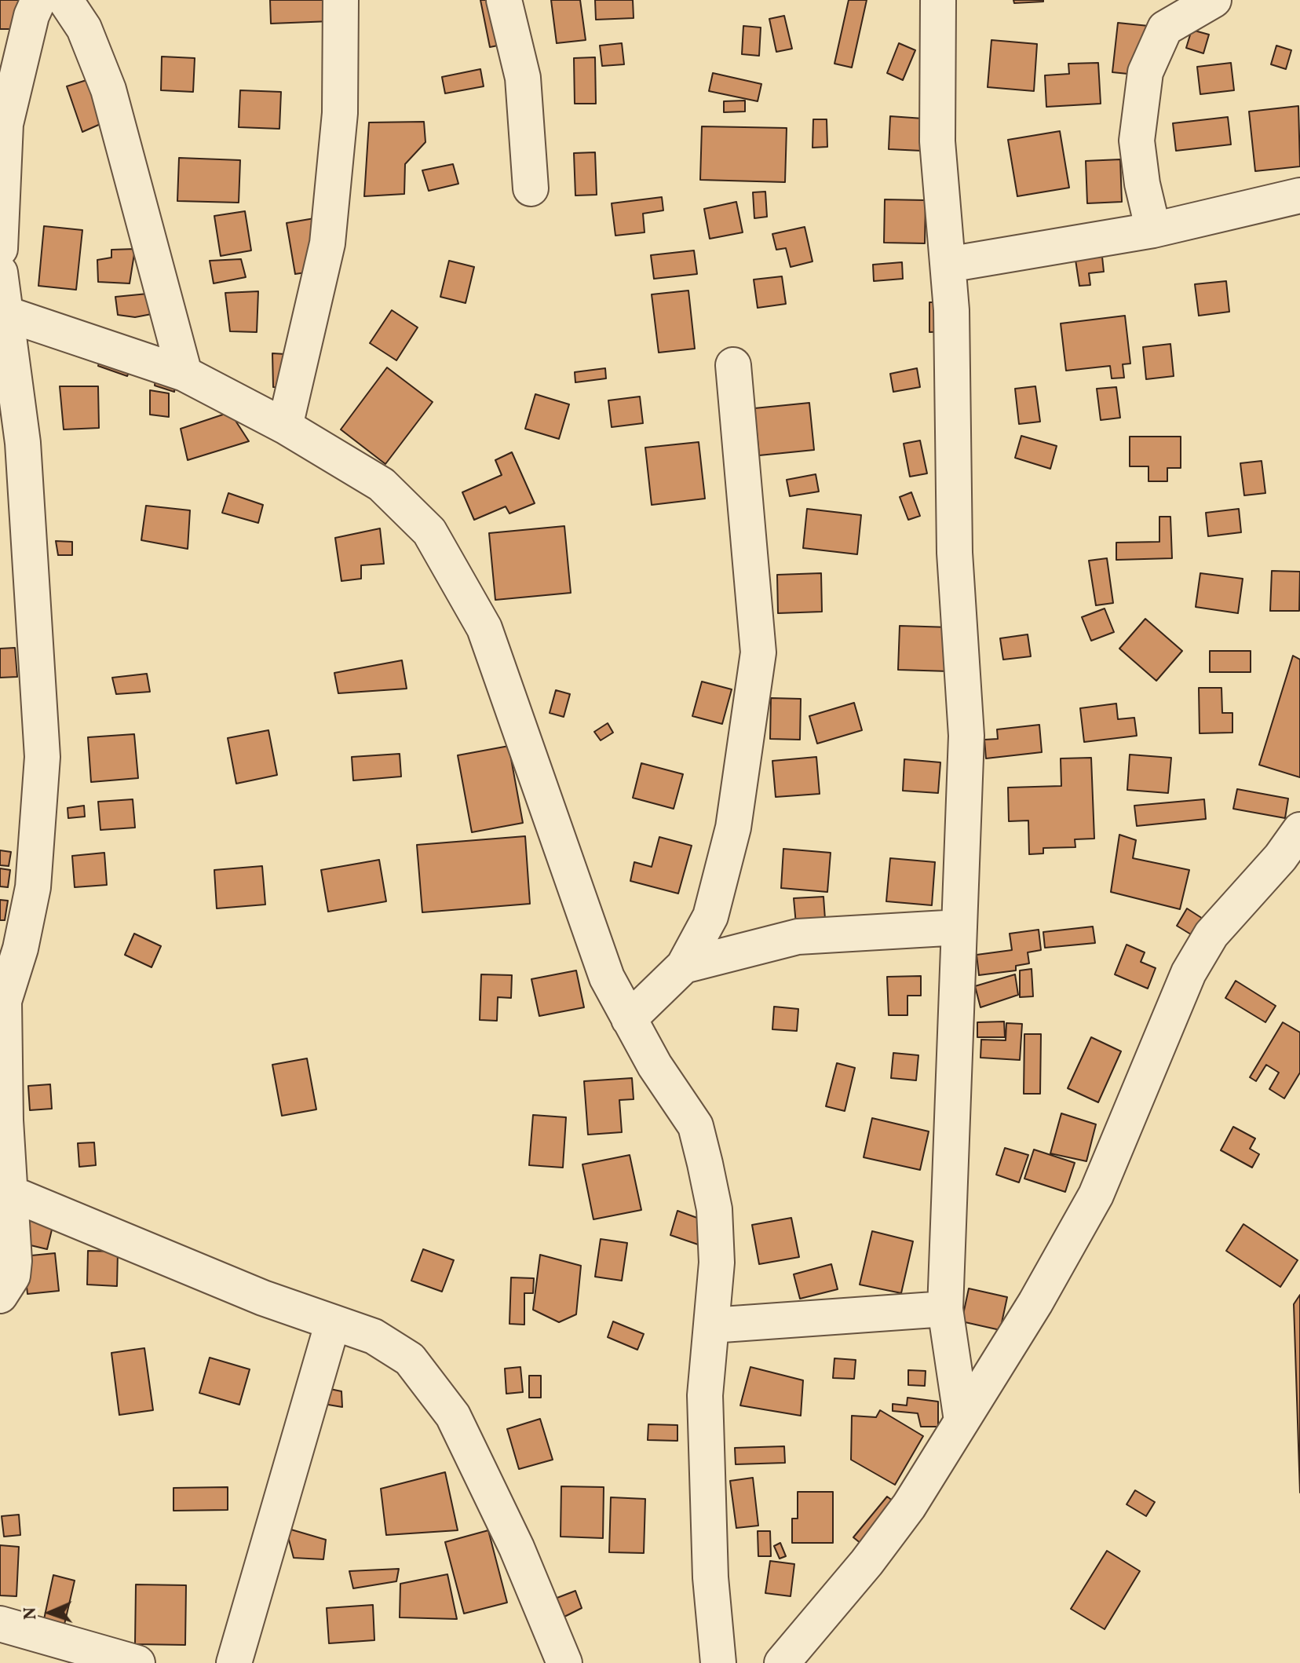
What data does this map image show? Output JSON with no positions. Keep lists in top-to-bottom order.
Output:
{
  "north": "left"
}
